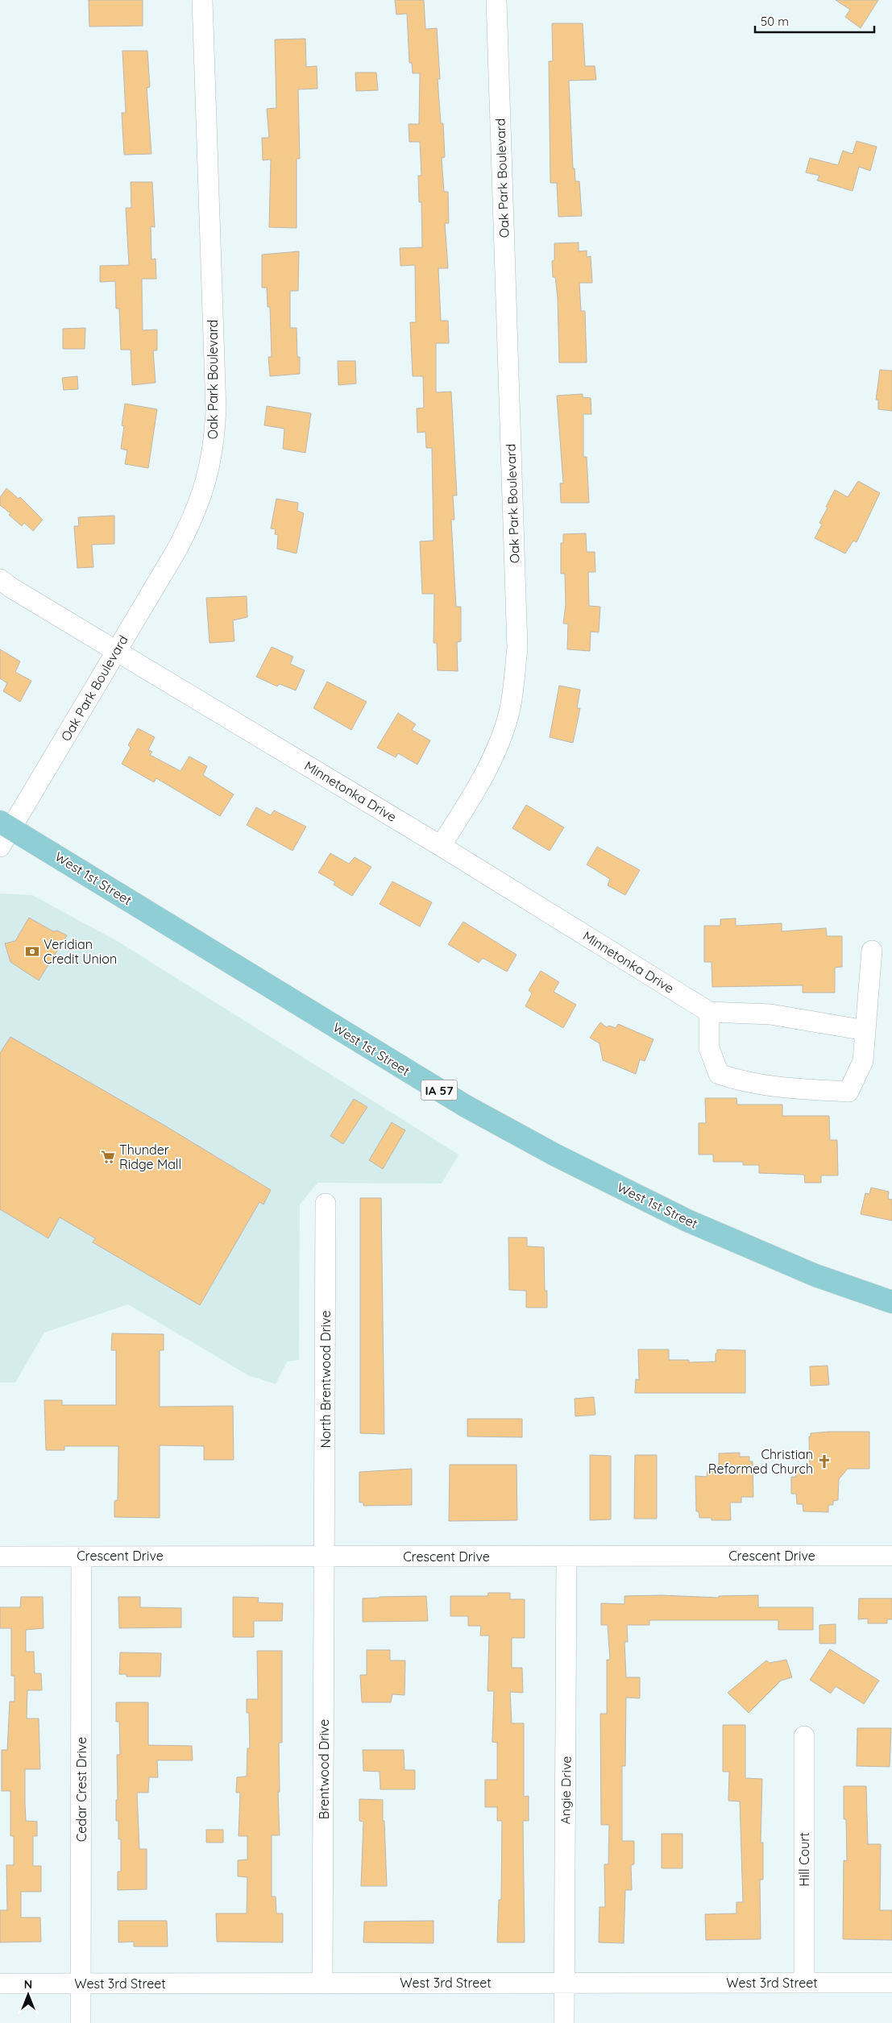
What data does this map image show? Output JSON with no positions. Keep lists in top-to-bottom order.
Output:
{
  "streets": {
    "main road": ["West 1st Street", "IA 57"],
    "street": [
      "Oak Park Boulevard",
      "Minnetonka Drive",
      "North Brentwood Drive",
      "Crescent Drive",
      "Brentwood Drive",
      "Cedar Crest Drive",
      "Angie Drive",
      "Hill Court",
      "West 3rd Street"
    ]
  },
  "crossings": [
    ["Oak Park Boulevard", "Minnetonka Drive"],
    ["Oak Park Boulevard", "West 1st Street"],
    ["North Brentwood Drive", "Crescent Drive"],
    ["North Brentwood Drive", "Brentwood Drive"],
    ["Crescent Drive", "Brentwood Drive"],
    ["Crescent Drive", "Cedar Crest Drive"],
    ["Crescent Drive", "Angie Drive"],
    ["Brentwood Drive", "West 3rd Street"],
    ["Cedar Crest Drive", "West 3rd Street"],
    ["Angie Drive", "West 3rd Street"],
    ["Hill Court", "West 3rd Street"]
  ],
  "places": {
    "bank": ["Veridian Credit Union"],
    "supermarket": ["Thunder Ridge Mall"],
    "church": ["Christian Reformed Church"]
  },
  "scale_bar": "50 m",
  "north": "top"
}
